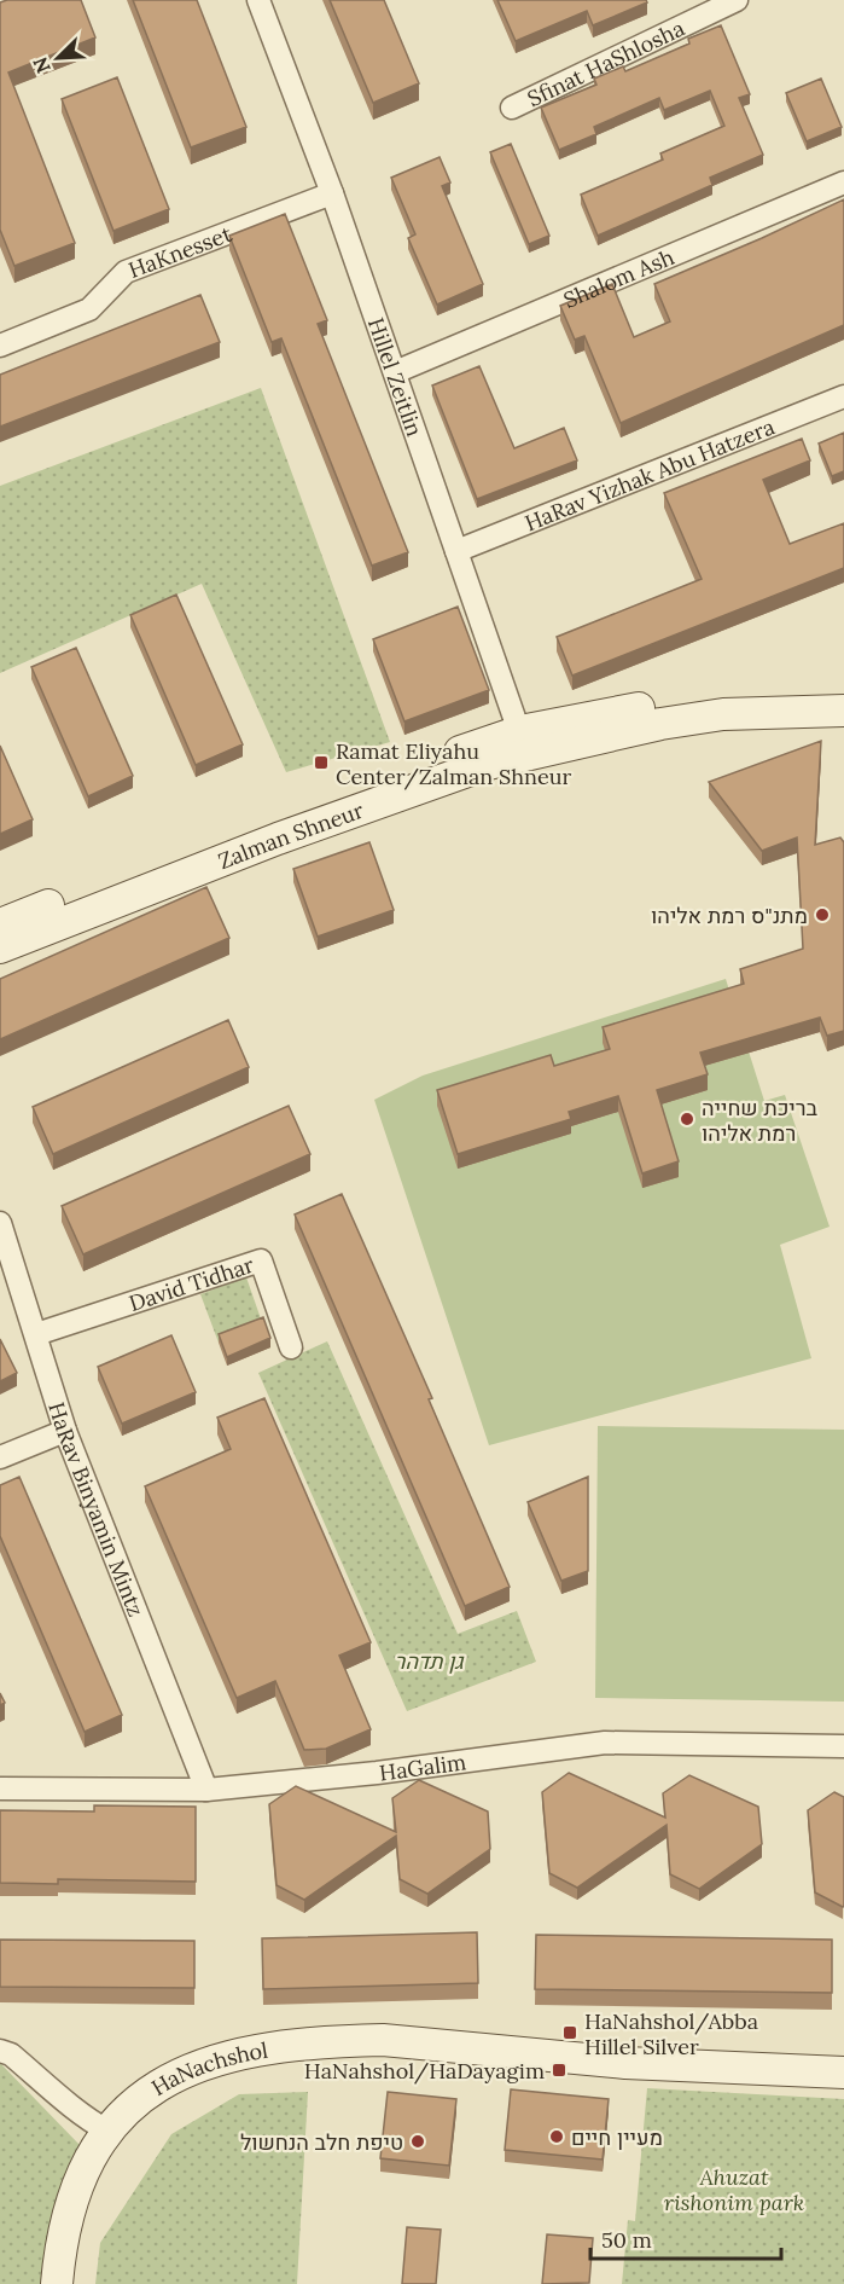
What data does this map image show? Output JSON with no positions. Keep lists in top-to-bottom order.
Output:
{
  "streets": {
    "street": [
      "Sfinat HaShlosha",
      "HaKnesset",
      "Shalom Ash",
      "Hillel Zeitlin",
      "HaRav Yizhak Abu Hatzera",
      "Zalman Shneur",
      "David Tidhar",
      "HaRav Binyamin Mintz",
      "HaGalim",
      "HaNachshol"
    ]
  },
  "crossings": [
    ["HaKnesset", "Hillel Zeitlin"],
    ["Shalom Ash", "Hillel Zeitlin"],
    ["Hillel Zeitlin", "HaRav Yizhak Abu Hatzera"],
    ["Hillel Zeitlin", "Zalman Shneur"],
    ["David Tidhar", "HaRav Binyamin Mintz"],
    ["HaRav Binyamin Mintz", "HaGalim"]
  ],
  "parks": ["גן תדהר", "Ahuzat rishonim park"],
  "places": {
    "transit": ["Ramat Eliyahu Center/Zalman Shneur", "HaNahshol/Abba Hillel Silver", "HaNahshol/HaDayagim"],
    "other": [
      "מתנ\"ס רמת אליהו",
      "בריכת שחייה רמת אליהו",
      "מעיין חיים",
      "טיפת חלב הנחשול"
    ]
  },
  "scale_bar": "50 m",
  "north": "bottom left"
}
